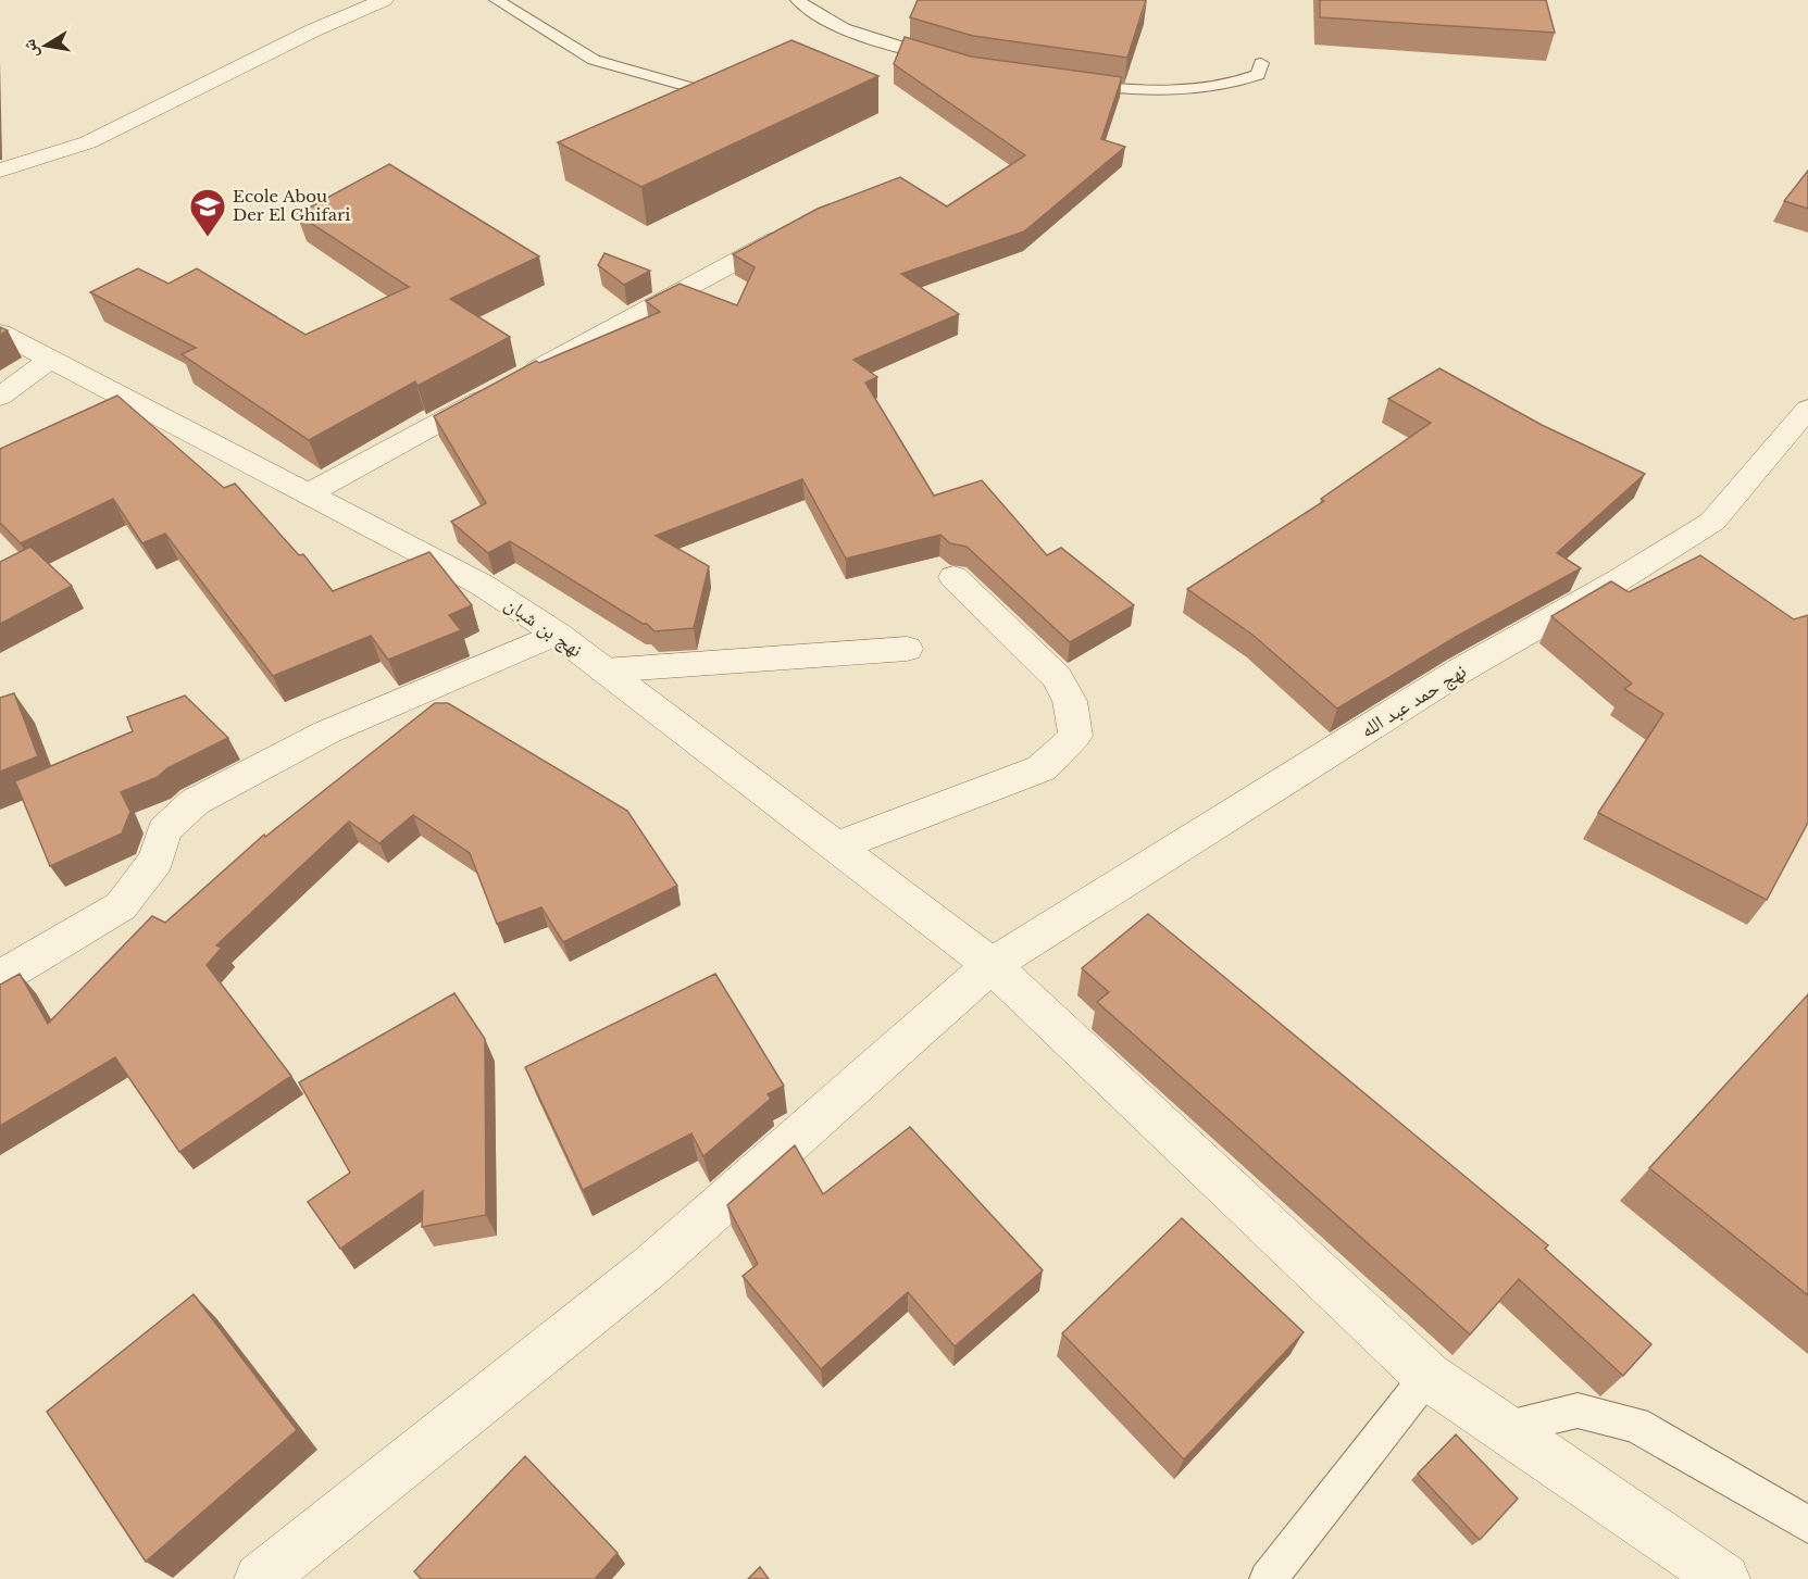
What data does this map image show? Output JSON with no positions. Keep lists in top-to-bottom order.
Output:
{
  "streets": {
    "street": ["نهج بن شبان", "نهج حمد عبد الله"]
  },
  "crossings": [
    ["نهج بن شبان", "نهج حمد عبد الله"]
  ],
  "places": {
    "school or university": ["Ecole Abou Der El Ghifari"]
  },
  "north": "left"
}
